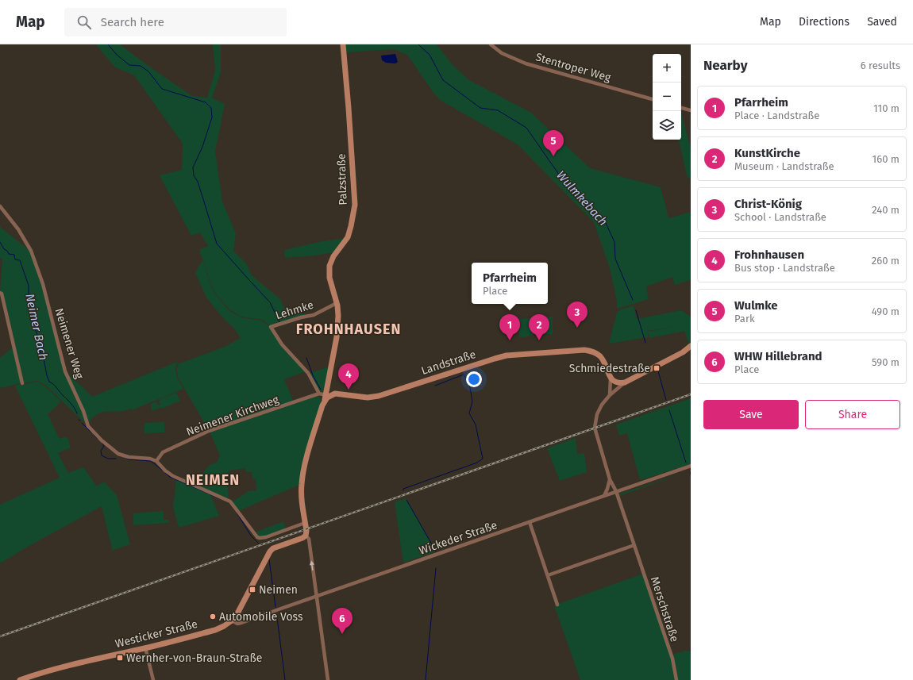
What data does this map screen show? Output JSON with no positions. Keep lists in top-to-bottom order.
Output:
{
  "streets": {
    "main road": ["Palzstraße", "Landstraße", "Westicker Straße"],
    "street": [
      "Stentroper Weg",
      "Lehmke",
      "Neimener Weg",
      "Neimener Kirchweg",
      "Wickeder Straße",
      "Merschstraße"
    ]
  },
  "crossings": [
    ["Palzstraße", "Lehmke"],
    ["Lehmke", "Neimener Kirchweg"],
    ["Neimener Weg", "Neimener Kirchweg"],
    ["Wickeder Straße", "Merschstraße"],
    ["Wickeder Straße", "Westicker Straße"]
  ],
  "districts": ["FROHNHAUSEN", "NEIMEN"],
  "water": ["Wulmkebach", "Neimer Bach"],
  "places": {
    "transit": ["Schmiedestraße", "Neimen", "Wernher-von-Braun-Straße"],
    "other": ["Automobile Voss"]
  },
  "page": {
    "header": "Map",
    "search": "Search here",
    "nav": ["Map", "Directions", "Saved"],
    "heading": ["Nearby", "6 results"],
    "map_buttons": ["+", "−"],
    "list": [
      {
        "mark": "1",
        "name": "Pfarrheim",
        "note": "Place · Landstraße",
        "value": "110 m"
      },
      {
        "mark": "2",
        "name": "KunstKirche",
        "note": "Museum · Landstraße",
        "value": "160 m"
      },
      {
        "mark": "3",
        "name": "Christ-König",
        "note": "School · Landstraße",
        "value": "240 m"
      },
      {
        "mark": "4",
        "name": "Frohnhausen",
        "note": "Bus stop · Landstraße",
        "value": "260 m"
      },
      {
        "mark": "5",
        "name": "Wulmke",
        "note": "Park",
        "value": "490 m"
      },
      {
        "mark": "6",
        "name": "WHW Hillebrand",
        "note": "Place",
        "value": "590 m"
      }
    ],
    "pins": [
      "5",
      "3",
      "1",
      "2",
      "4",
      "6"
    ],
    "popup": ["Pfarrheim", "Place"],
    "buttons": ["Save", "Share"]
  }
}
